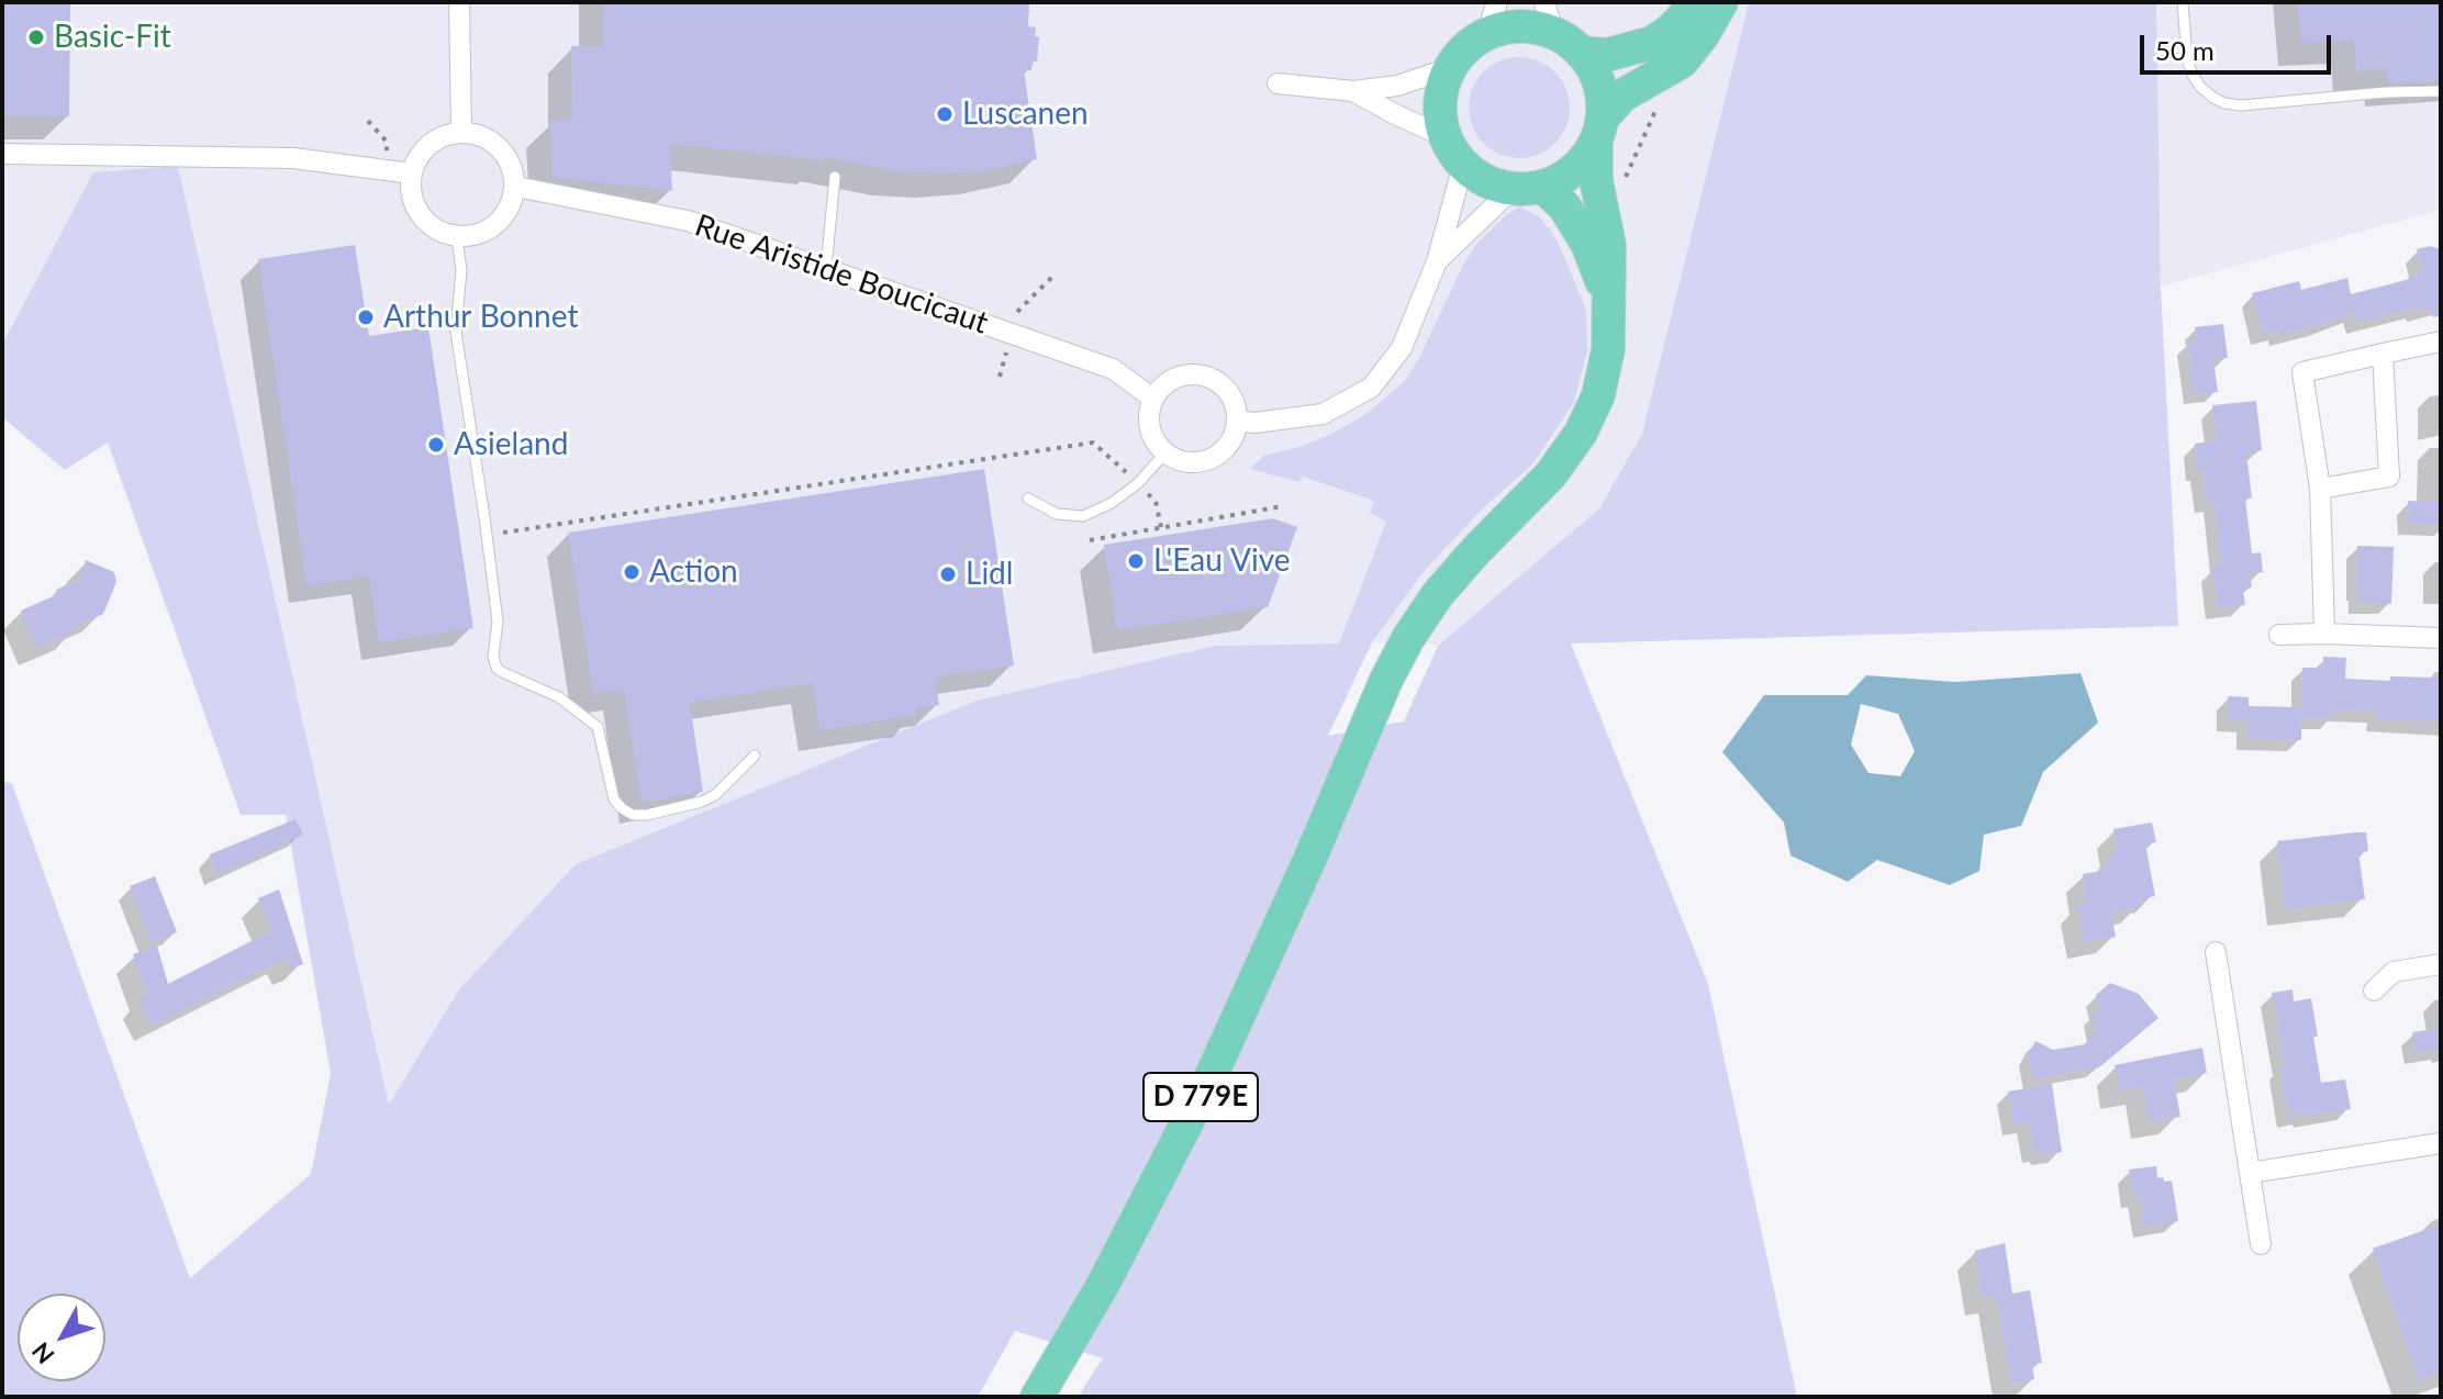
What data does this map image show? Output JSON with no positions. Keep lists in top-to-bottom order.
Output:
{
  "streets": {
    "main road": ["D 779E"],
    "street": ["Rue Aristide Boucicaut"]
  },
  "places": [
    "Basic-Fit",
    "Luscanen",
    "Arthur Bonnet",
    "Asieland",
    "L'Eau Vive",
    "Action",
    "Lidl"
  ],
  "scale_bar": "50 m",
  "north": "bottom left"
}
